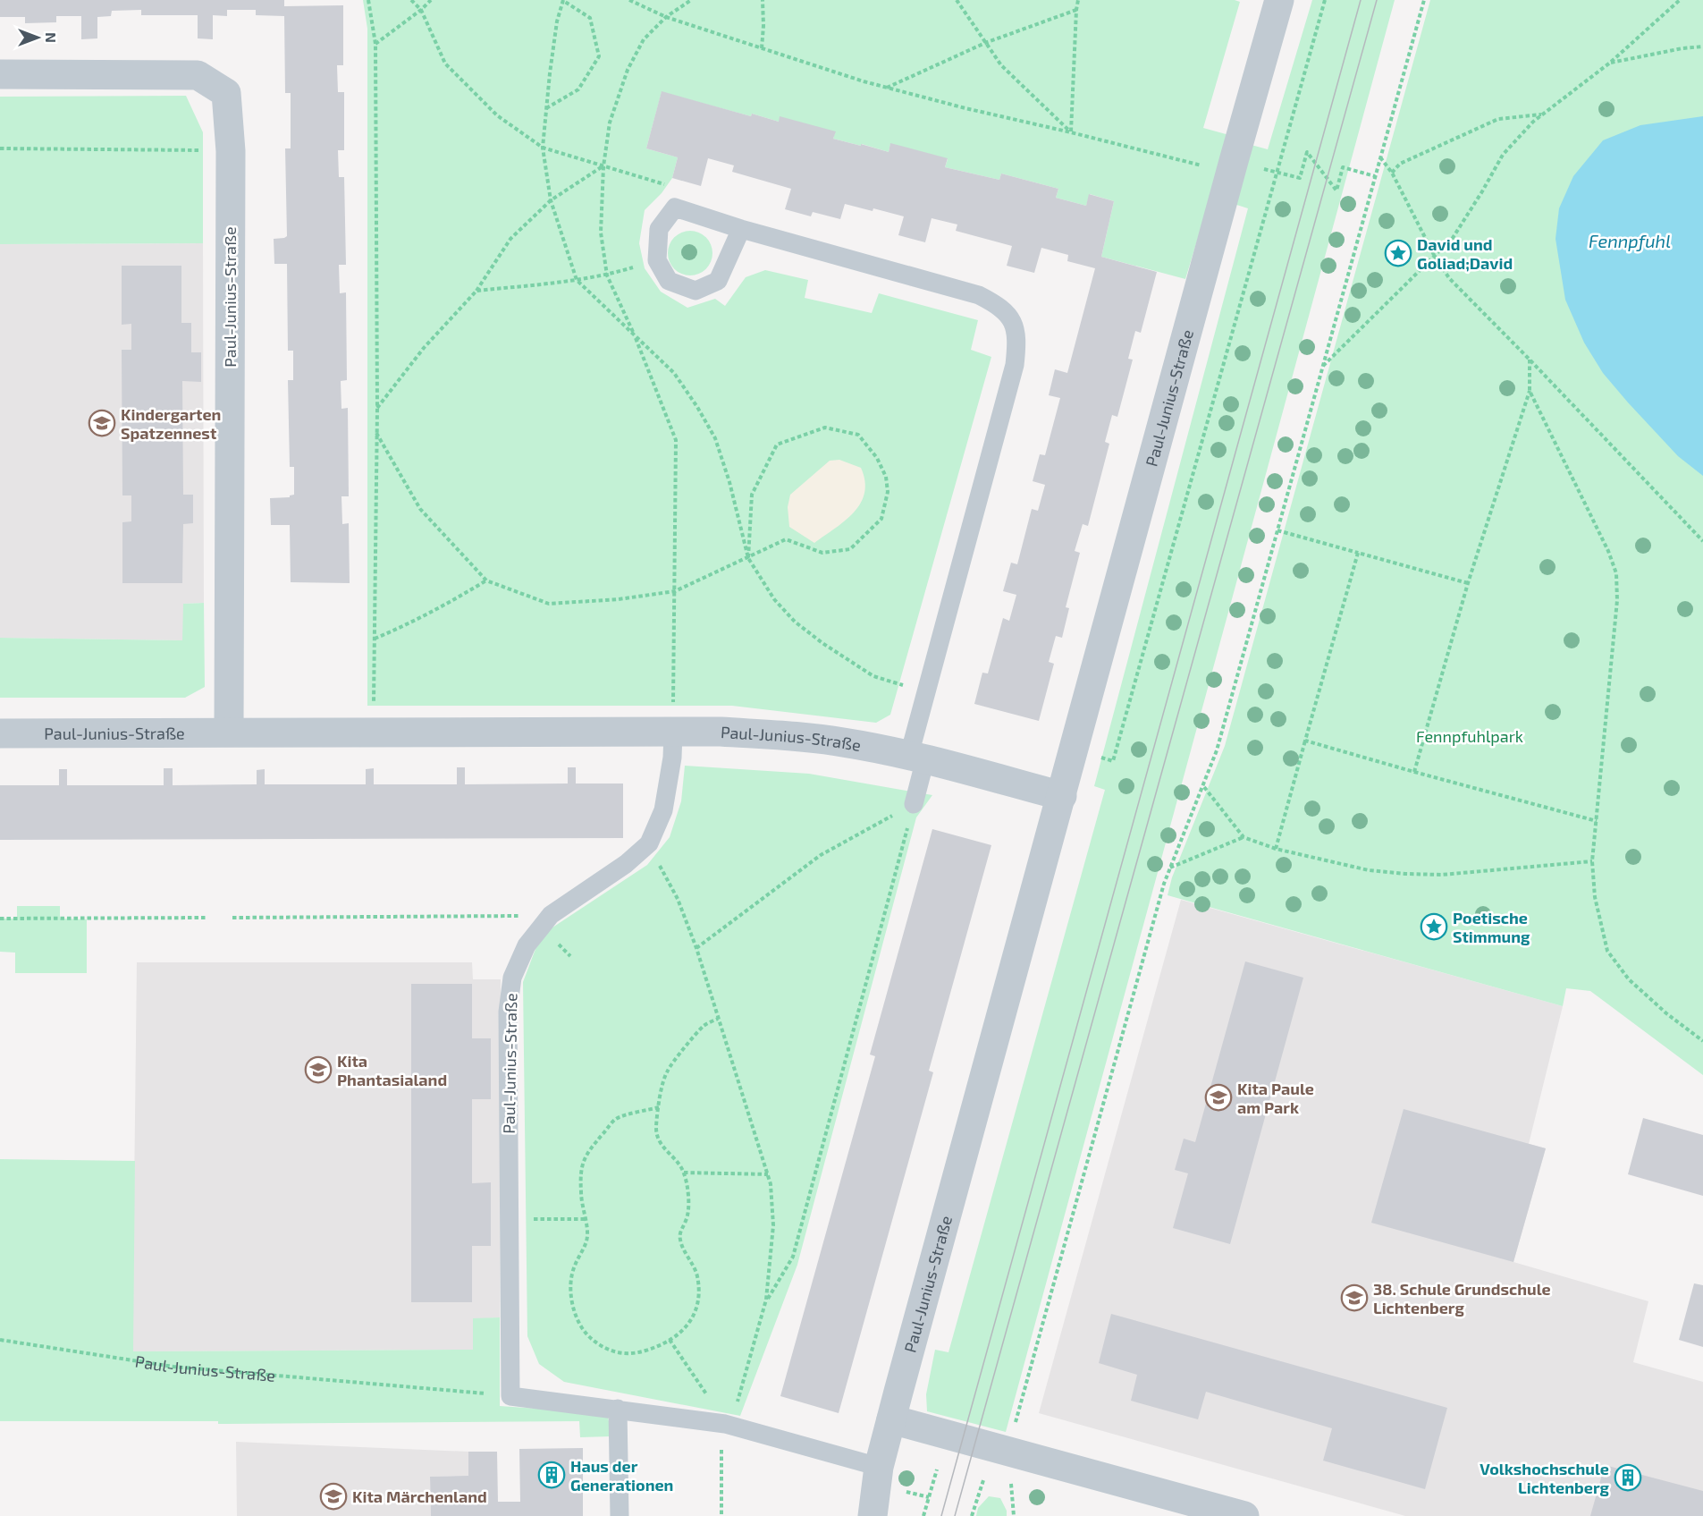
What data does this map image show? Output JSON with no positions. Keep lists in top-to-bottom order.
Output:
{
  "streets": {
    "street": ["Paul-Junius-Straße"]
  },
  "water": ["Fennpfuhl"],
  "parks": ["Fennpfuhlpark"],
  "places": {
    "place": ["David und Goliad;David", "Poetische Stimmung"],
    "school or university": [
      "Kindergarten Spatzennest",
      "Kita Phantasialand",
      "Kita Paule am Park",
      "38. Schule Grundschule Lichtenberg",
      "Kita Märchenland"
    ],
    "building": ["Haus der Generationen", "Volkshochschule Lichtenberg"]
  },
  "north": "right"
}
